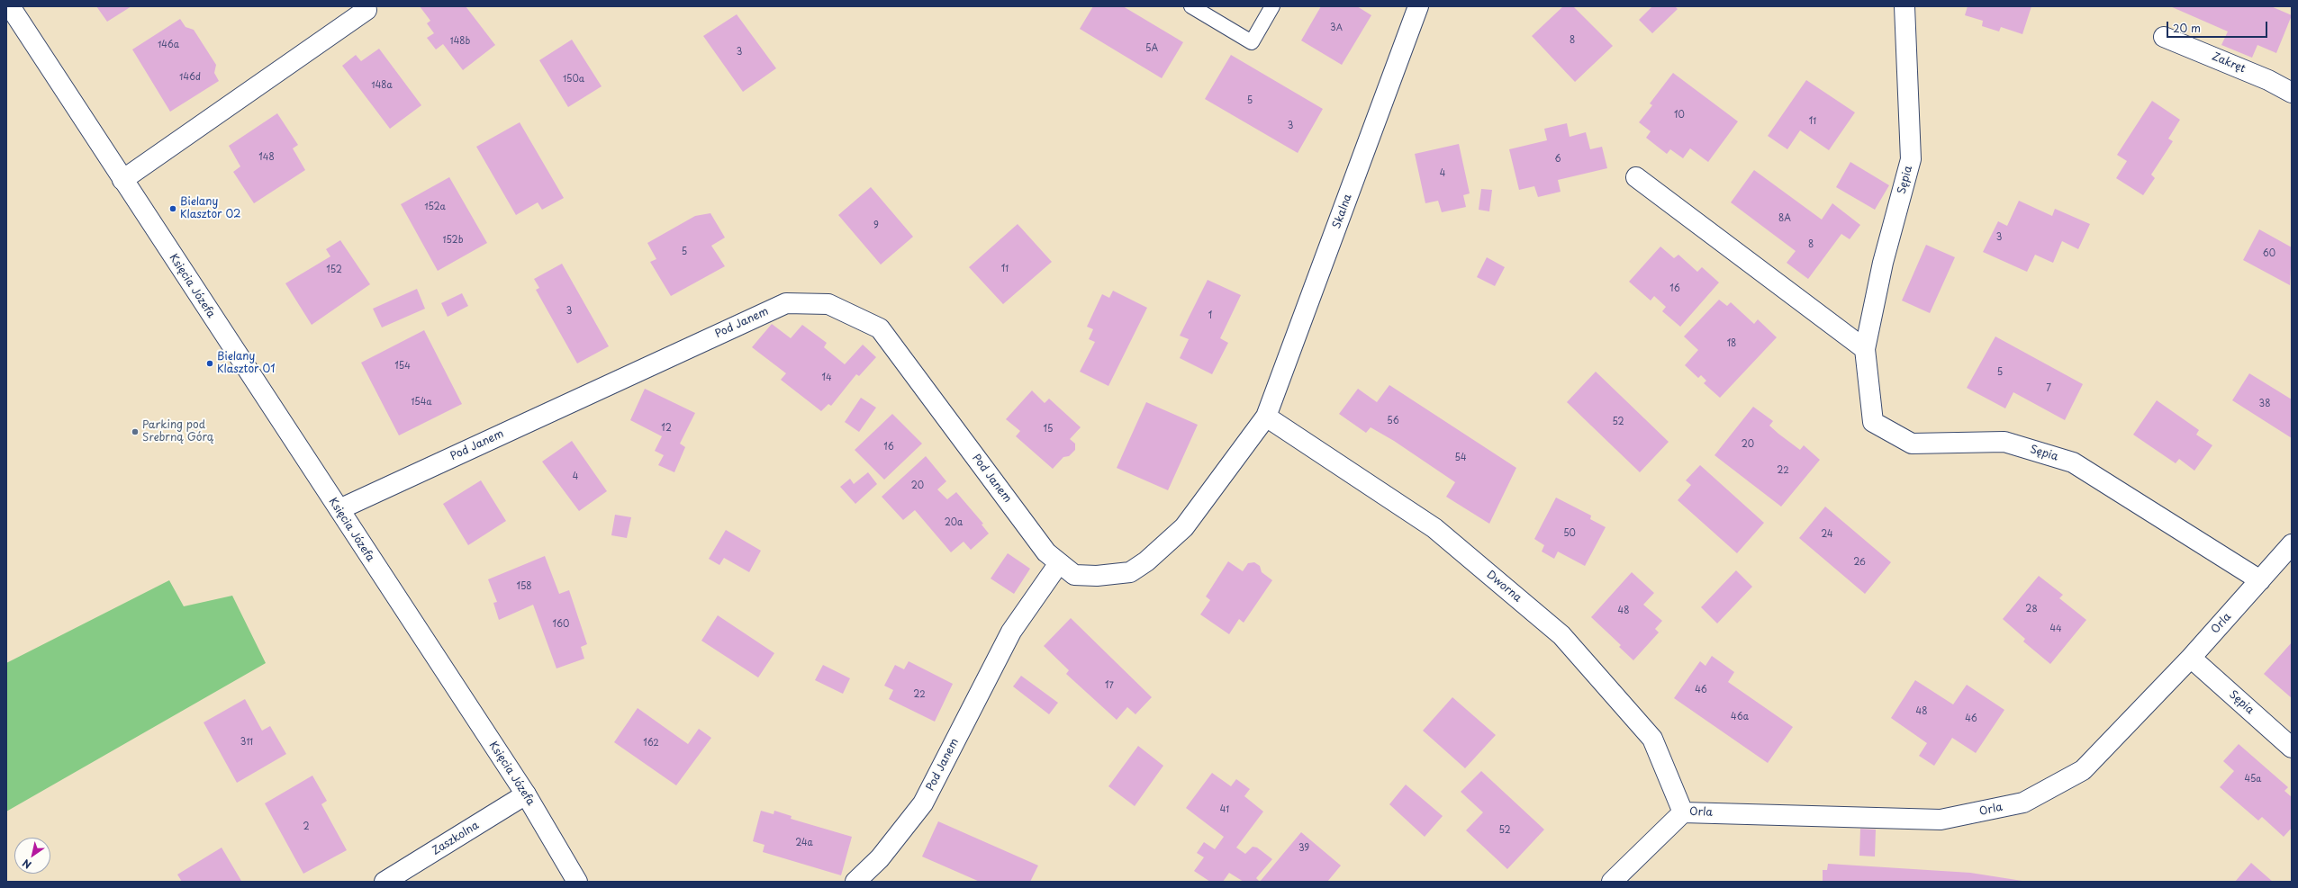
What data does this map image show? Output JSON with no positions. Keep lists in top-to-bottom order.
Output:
{
  "streets": {
    "street": [
      "Zakręt",
      "Sępia",
      "Skalna",
      "Księcia Józefa",
      "Pod Janem",
      "Dworna",
      "Orla",
      "Zaszkolna"
    ]
  },
  "crossings": [
    ["Sępia", "Orla"],
    ["Skalna", "Pod Janem"],
    ["Skalna", "Dworna"],
    ["Księcia Józefa", "Pod Janem"],
    ["Księcia Józefa", "Zaszkolna"],
    ["Pod Janem", "Dworna"],
    ["Dworna", "Orla"]
  ],
  "places": ["Bielany Klasztor 02", "Bielany Klasztor 01", "Parking pod Srebrną Górą"],
  "house_numbers": [
    "3A",
    "8",
    "148b",
    "146a",
    "5A",
    "3",
    "146d",
    "150a",
    "148a",
    "5",
    "10",
    "11",
    "3",
    "148",
    "6",
    "4",
    "152a",
    "8A",
    "9",
    "3",
    "152b",
    "8",
    "5",
    "60",
    "11",
    "152",
    "16",
    "3",
    "1",
    "18",
    "154",
    "5",
    "14",
    "7",
    "154a",
    "38",
    "56",
    "52",
    "12",
    "15",
    "20",
    "16",
    "54",
    "22",
    "4",
    "20",
    "20a",
    "50",
    "24",
    "26",
    "158",
    "28",
    "48",
    "160",
    "44",
    "17",
    "46",
    "22",
    "48",
    "46a",
    "46",
    "311",
    "162",
    "45a",
    "41",
    "2",
    "52",
    "24a",
    "39"
  ],
  "scale_bar": "20 m",
  "north": "bottom left"
}
